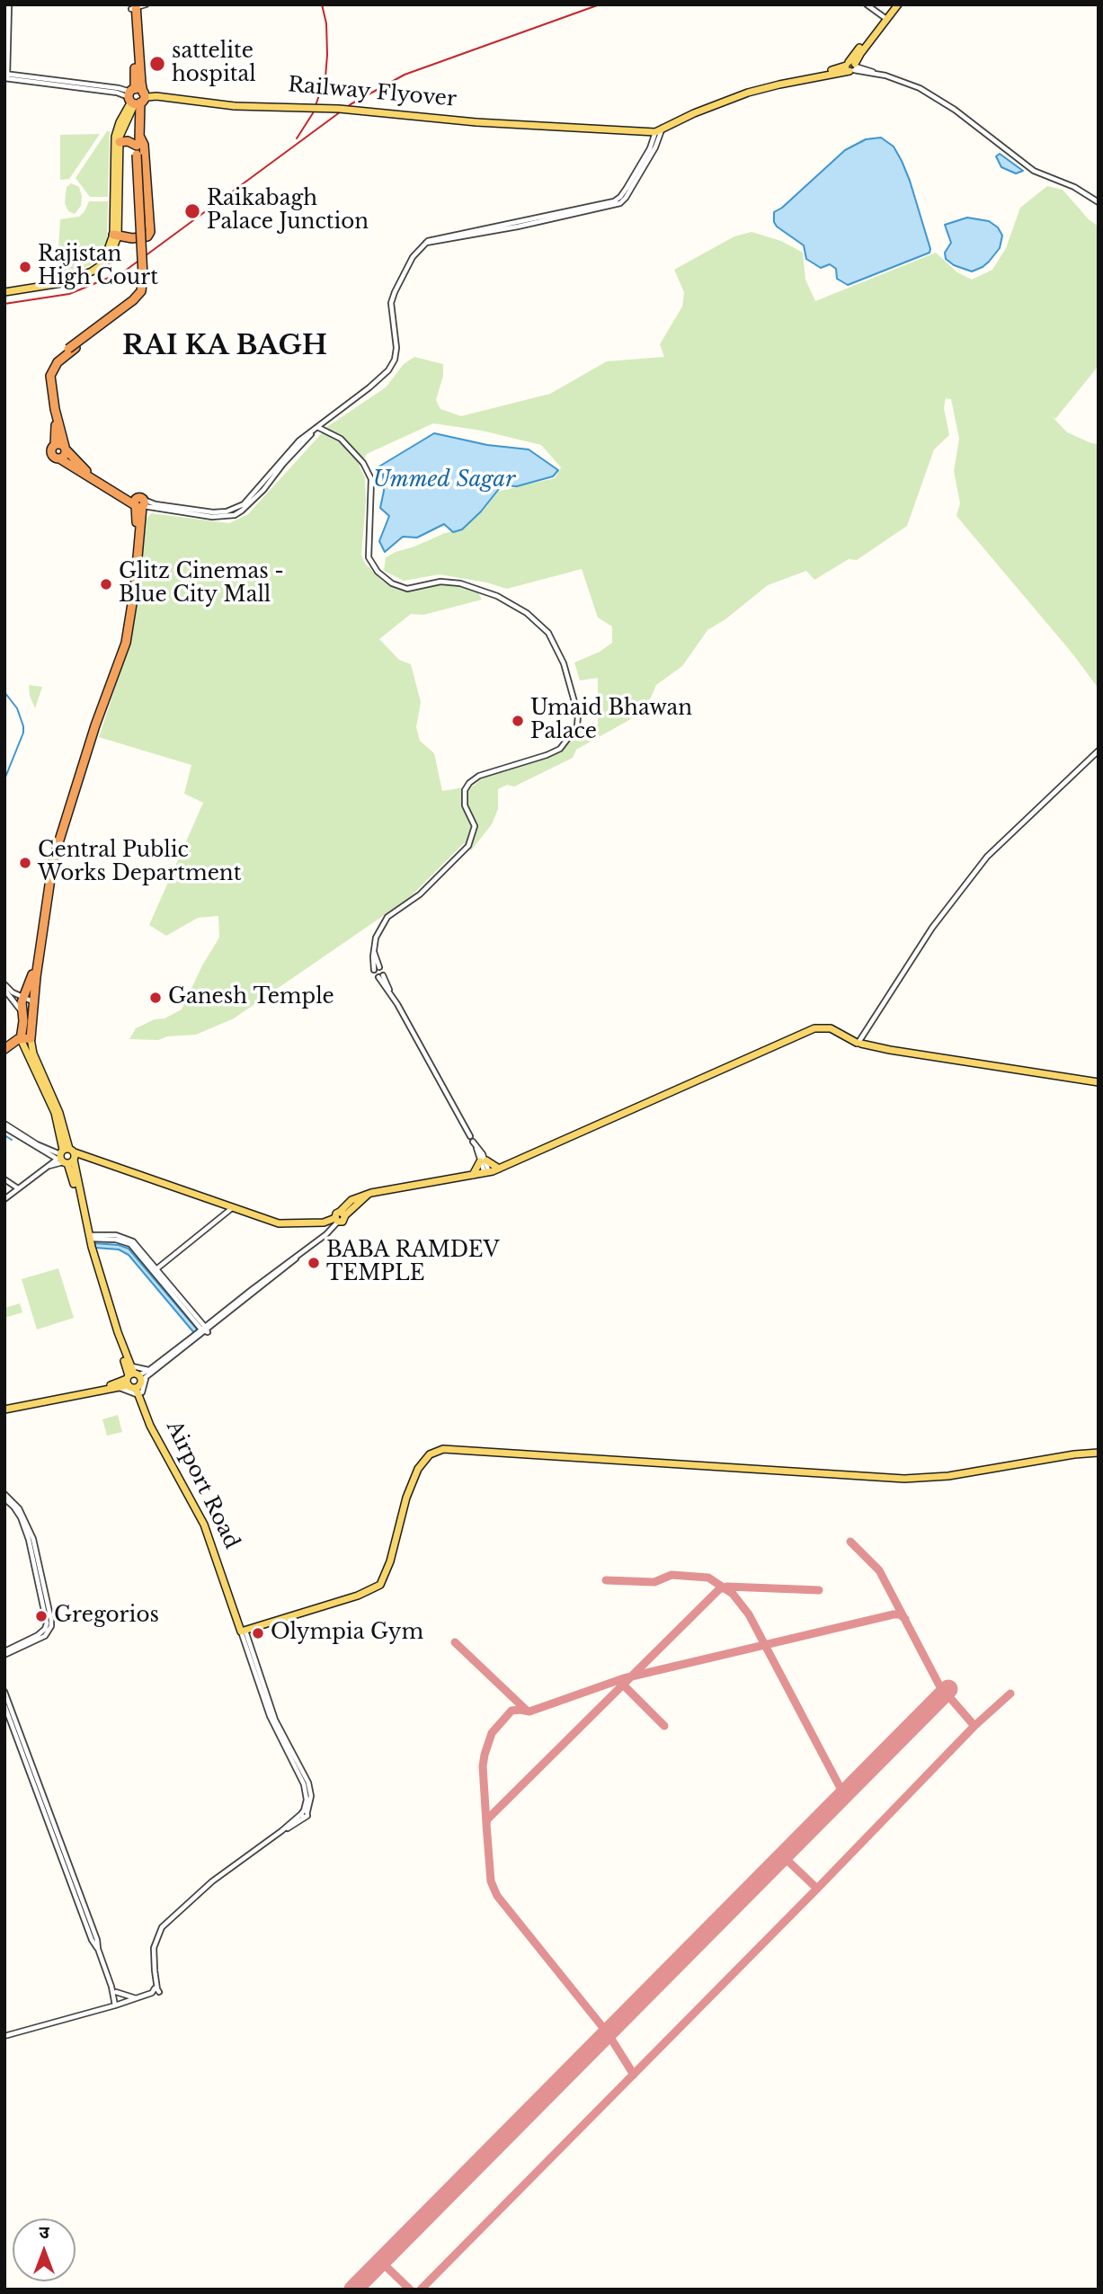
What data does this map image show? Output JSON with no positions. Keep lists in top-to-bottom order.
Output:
{
  "streets": {
    "main road": ["Railway Flyover", "Airport Road"]
  },
  "districts": ["RAI KA BAGH"],
  "water": ["Ummed Sagar"],
  "places": [
    "sattelite hospital",
    "Raikabagh Palace Junction",
    "Rajistan High Court",
    "Glitz Cinemas - Blue City Mall",
    "Umaid Bhawan Palace",
    "Central Public Works Department",
    "Ganesh Temple",
    "BABA RAMDEV TEMPLE",
    "Gregorios",
    "Olympia Gym"
  ],
  "north": "top"
}
